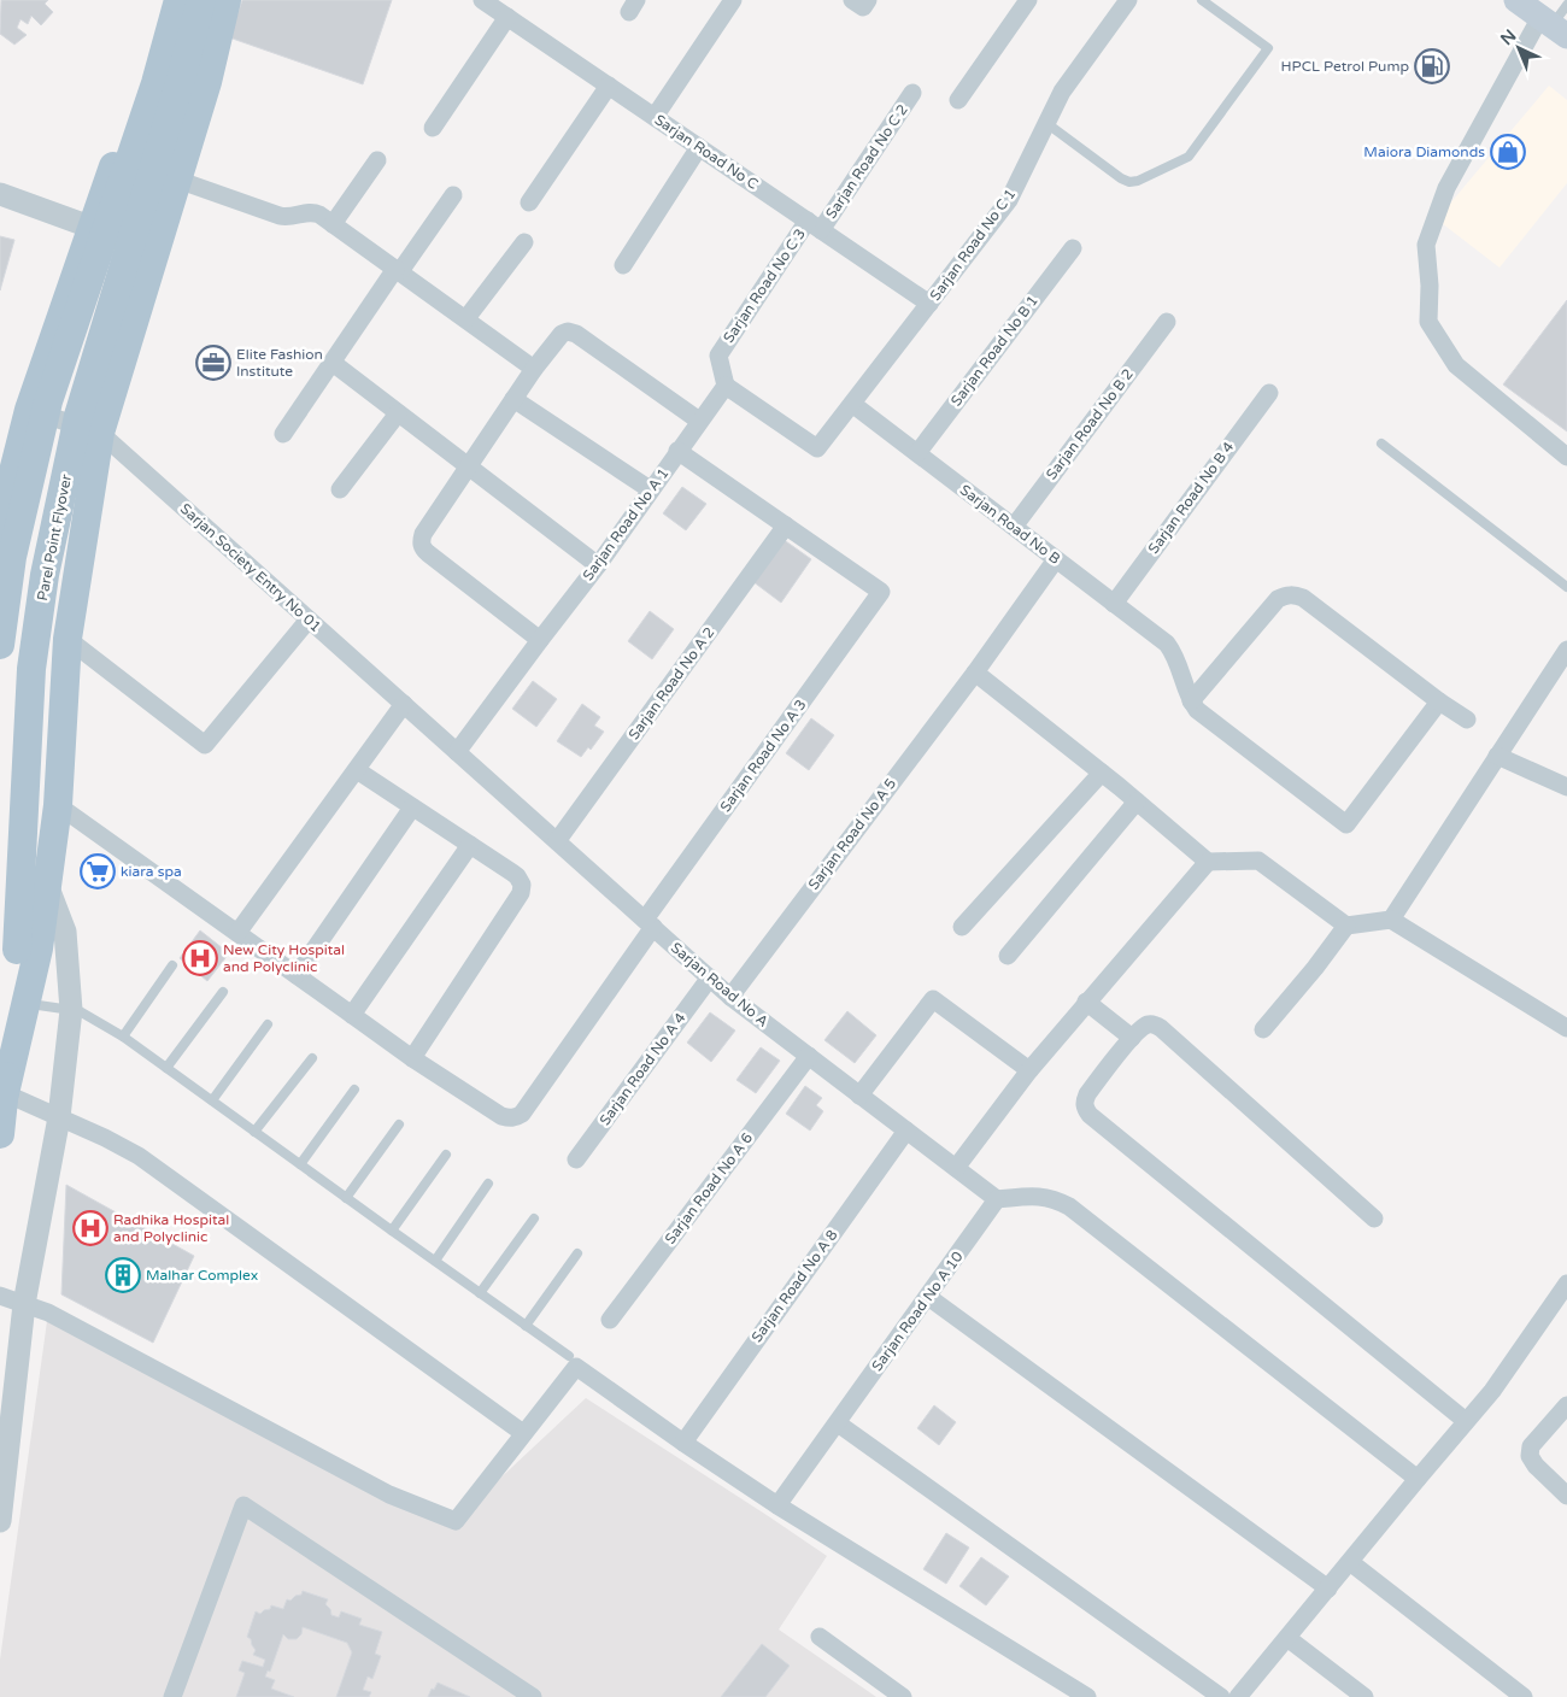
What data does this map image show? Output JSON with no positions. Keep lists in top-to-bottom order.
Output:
{
  "streets": {
    "main road": ["Parel Point Flyover"],
    "street": [
      "Sarjan Road No C",
      "Sarjan Road No C 2",
      "Sarjan Road No C 1",
      "Sarjan Road No C 3",
      "Sarjan Road No B 1",
      "Sarjan Road No B 2",
      "Sarjan Road No B 4",
      "Sarjan Road No A 1",
      "Sarjan Road No B",
      "Sarjan Society Entry No 01",
      "Sarjan Road No A 2",
      "Sarjan Road No A 3",
      "Sarjan Road No A 5",
      "Sarjan Road No A",
      "Sarjan Road No A 4",
      "Sarjan Road No A 6",
      "Sarjan Road No A 8",
      "Sarjan Road No A 10"
    ]
  },
  "crossings": [
    ["Sarjan Road No C", "Sarjan Road No C 2"],
    ["Sarjan Road No C", "Sarjan Road No C 1"],
    ["Sarjan Road No C", "Sarjan Road No C 3"],
    ["Sarjan Road No C 2", "Sarjan Road No C 3"],
    ["Sarjan Road No C 1", "Sarjan Road No C 3"],
    ["Sarjan Road No C 1", "Sarjan Road No A 1"],
    ["Sarjan Road No C 1", "Sarjan Road No B"],
    ["Sarjan Road No C 3", "Sarjan Road No A 1"],
    ["Sarjan Road No B 1", "Sarjan Road No B"],
    ["Sarjan Road No B 2", "Sarjan Road No B"],
    ["Sarjan Road No B 4", "Sarjan Road No B"],
    ["Sarjan Road No A 1", "Sarjan Society Entry No 01"],
    ["Sarjan Road No A 1", "Sarjan Road No A"],
    ["Sarjan Road No B", "Sarjan Road No A 5"],
    ["Sarjan Society Entry No 01", "Sarjan Road No A"],
    ["Sarjan Road No A 2", "Sarjan Road No A 3"],
    ["Sarjan Road No A 2", "Sarjan Road No A"],
    ["Sarjan Road No A 3", "Sarjan Road No A"],
    ["Sarjan Road No A 5", "Sarjan Road No A"],
    ["Sarjan Road No A", "Sarjan Road No A 4"],
    ["Sarjan Road No A", "Sarjan Road No A 6"],
    ["Sarjan Road No A", "Sarjan Road No A 8"],
    ["Sarjan Road No A", "Sarjan Road No A 10"]
  ],
  "places": {
    "fuel station": ["HPCL Petrol Pump"],
    "shop": ["Maiora Diamonds"],
    "office": ["Elite Fashion Institute"],
    "supermarket": ["kiara spa"],
    "hospital": ["New City Hospital and Polyclinic", "Radhika Hospital and Polyclinic"],
    "building": ["Malhar Complex"]
  },
  "north": "top left"
}
